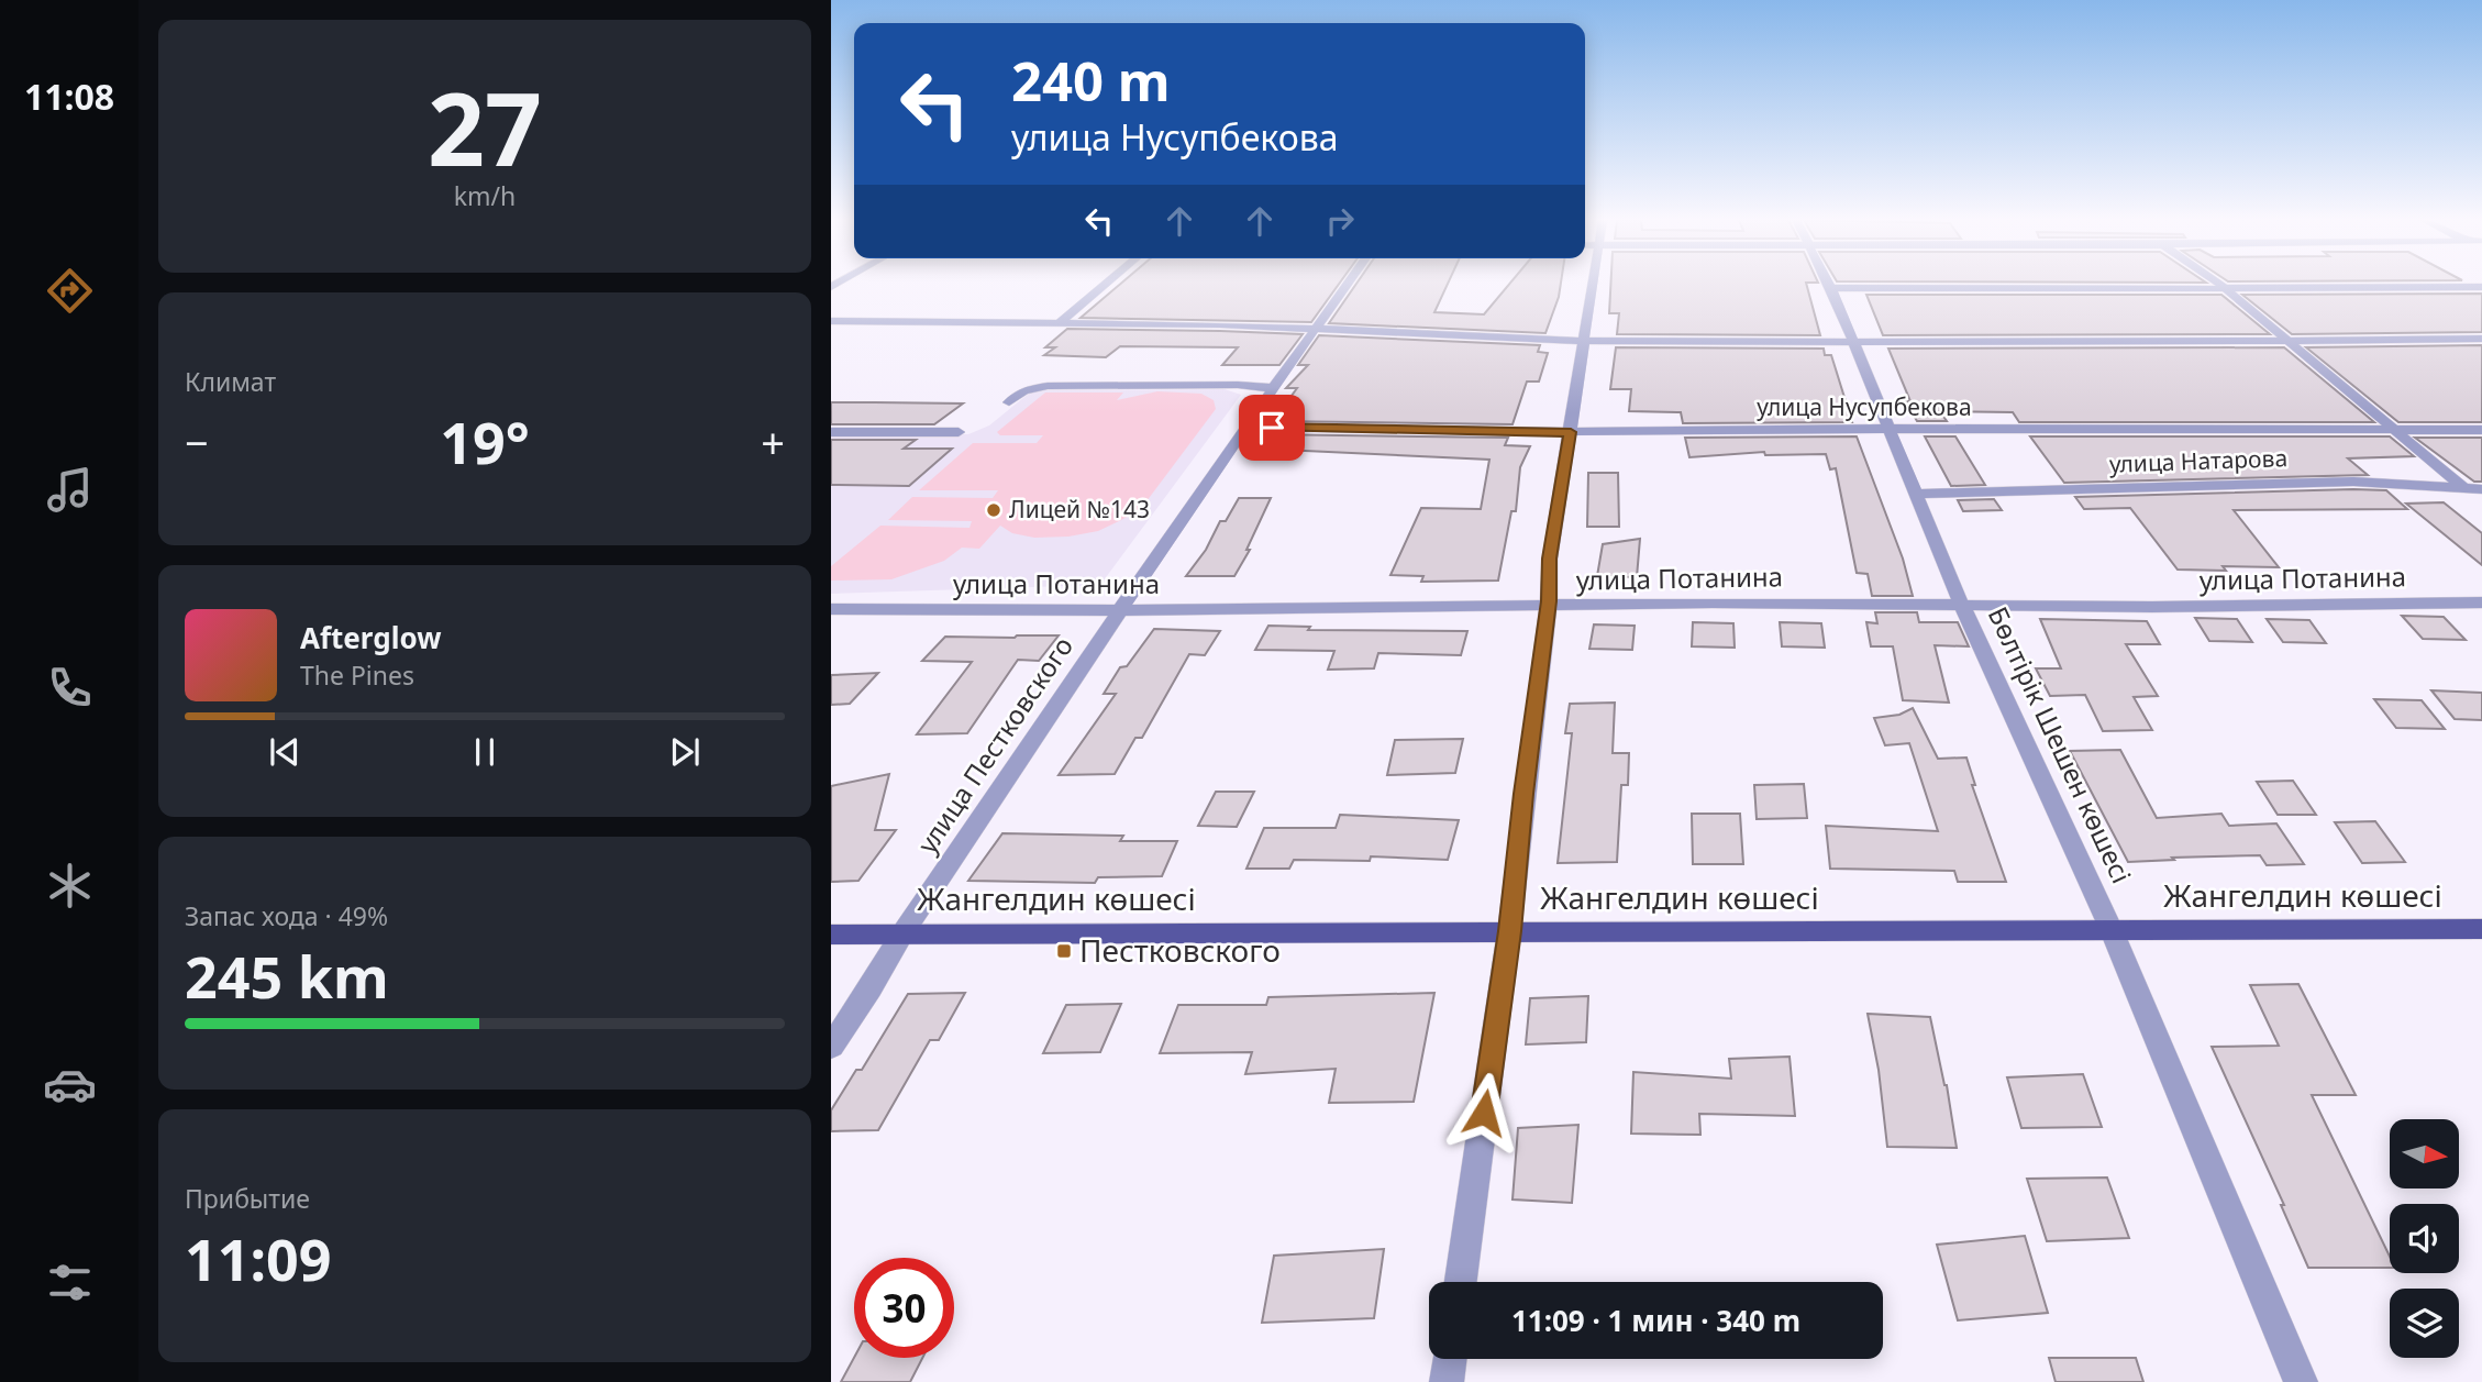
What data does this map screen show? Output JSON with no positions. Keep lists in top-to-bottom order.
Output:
{
  "streets": {
    "main road": ["Жангелдин көшесі"],
    "street": [
      "улица Нусупбекова",
      "улица Натарова",
      "улица Потанина",
      "улица Пестковского",
      "Бөлтірік Шешен көшесі"
    ]
  },
  "crossings": [
    ["улица Нусупбекова", "улица Пестковского"],
    ["улица Нусупбекова", "Бөлтірік Шешен көшесі"],
    ["улица Натарова", "Бөлтірік Шешен көшесі"],
    ["улица Потанина", "улица Пестковского"],
    ["улица Потанина", "Бөлтірік Шешен көшесі"],
    ["улица Пестковского", "Жангелдин көшесі"],
    ["Бөлтірік Шешен көшесі", "Жангелдин көшесі"]
  ],
  "places": {
    "other": ["Лицей №143"],
    "transit": ["Пестковского"]
  },
  "north": "right",
  "page": {
    "tabs": "11:08",
    "tile": [
      ["27", "km/h"],
      "Климат",
      ["Запас хода · 49%", "245 km"],
      ["Прибытие", "11:09"]
    ],
    "turn": ["240 m", "улица Нусупбекова"],
    "heat": ["−", "19°", "+"],
    "song": ["Afterglow", "The Pines"],
    "limit": "30",
    "trip": "11:09 · 1 мин · 340 m"
  }
}
